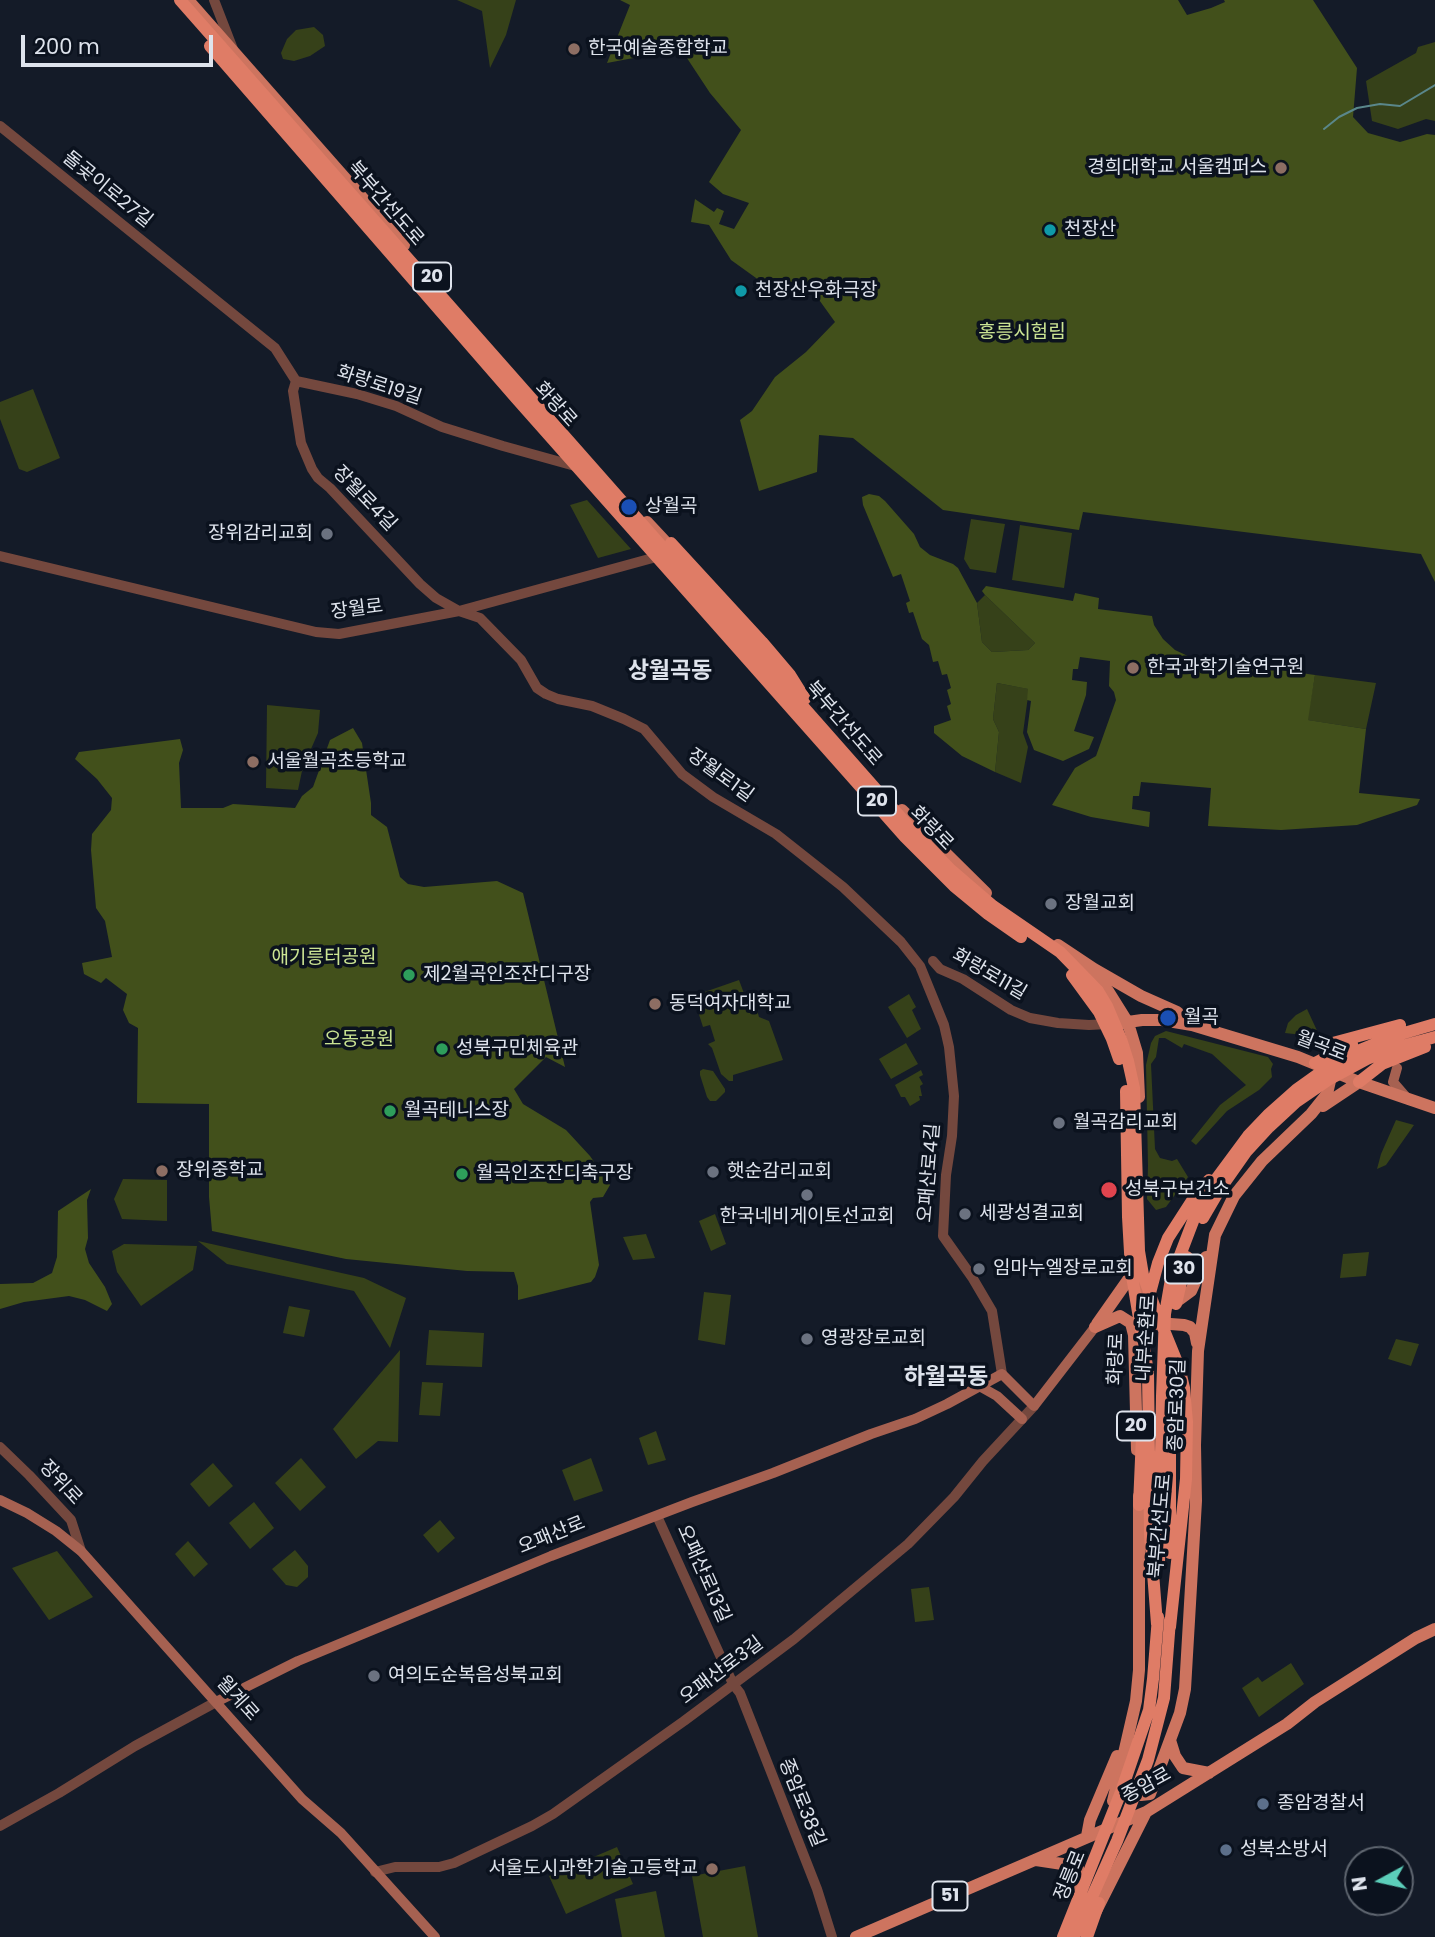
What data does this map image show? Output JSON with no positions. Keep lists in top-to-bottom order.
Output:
{
  "streets": {
    "highway": ["북부간선도로", "30", "내부순환로"],
    "main road": [
      "20",
      "화랑로",
      "장월로",
      "월곡로",
      "종암로30길",
      "오패산로",
      "월계로",
      "종암로",
      "정릉로",
      "51"
    ],
    "street": [
      "돌곶이로27길",
      "화랑로19길",
      "장월로4길",
      "장월로1길",
      "화랑로11길",
      "오패산로4길",
      "장위로",
      "오패산로13길",
      "오패산로3길",
      "종암로38길"
    ]
  },
  "crossings": [
    ["돌곶이로27길", "화랑로19길"],
    ["돌곶이로27길", "장월로4길"],
    ["북부간선도로", "화랑로"],
    ["북부간선도로", "내부순환로"],
    ["화랑로19길", "화랑로"],
    ["화랑로19길", "장월로4길"],
    ["화랑로", "장월로"],
    ["화랑로", "화랑로11길"],
    ["화랑로", "월곡로"],
    ["화랑로", "종암로"],
    ["화랑로", "정릉로"],
    ["장월로4길", "장월로"],
    ["장월로4길", "장월로1길"],
    ["장월로", "장월로1길"],
    ["장월로1길", "오패산로4길"],
    ["화랑로11길", "월곡로"],
    ["월곡로", "종암로30길"],
    ["오패산로4길", "오패산로"],
    ["내부순환로", "정릉로"],
    ["종암로30길", "종암로"],
    ["종암로30길", "정릉로"],
    ["장위로", "월계로"],
    ["오패산로", "오패산로13길"],
    ["오패산로", "월계로"],
    ["오패산로13길", "오패산로3길"],
    ["오패산로13길", "종암로38길"],
    ["오패산로3길", "월계로"],
    ["오패산로3길", "종암로38길"],
    ["종암로", "정릉로"]
  ],
  "districts": ["상월곡동", "하월곡동"],
  "parks": ["홍릉시험림", "애기릉터공원", "오동공원"],
  "places": [
    "한국예술종합학교",
    "경희대학교 서울캠퍼스",
    "천장산",
    "천장산우화극장",
    "상월곡",
    "장위감리교회",
    "한국과학기술연구원",
    "서울월곡초등학교",
    "장월교회",
    "제2월곡인조잔디구장",
    "동덕여자대학교",
    "월곡",
    "성북구민체육관",
    "월곡테니스장",
    "월곡감리교회",
    "장위중학교",
    "햇순감리교회",
    "월곡인조잔디축구장",
    "성북구보건소",
    "한국네비게이토선교회",
    "세광성결교회",
    "임마누엘장로교회",
    "영광장로교회",
    "여의도순복음성북교회",
    "종암경찰서",
    "성북소방서",
    "서울도시과학기술고등학교"
  ],
  "scale_bar": "200 m",
  "north": "left"
}
